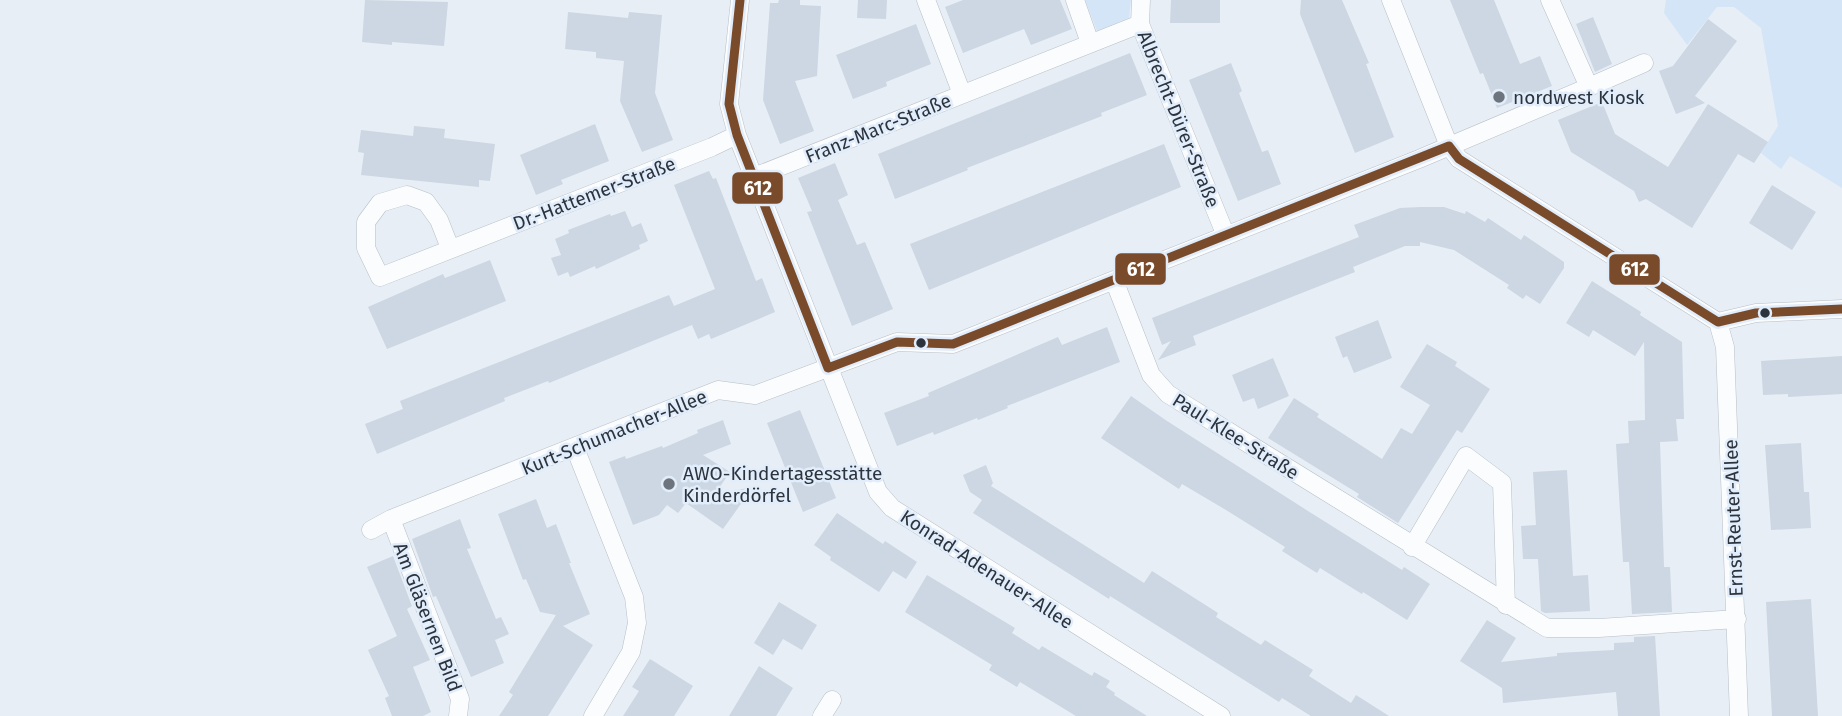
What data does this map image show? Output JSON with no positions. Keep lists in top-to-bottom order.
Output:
{
  "streets": {
    "street": [
      "Albrecht-Dürer-Straße",
      "Franz-Marc-Straße",
      "Dr.-Hattemer-Straße",
      "Kurt-Schumacher-Allee",
      "Paul-Klee-Straße",
      "Ernst-Reuter-Allee",
      "Konrad-Adenauer-Allee",
      "Am Gläsernen Bild"
    ]
  },
  "crossings": [
    ["Albrecht-Dürer-Straße", "Franz-Marc-Straße"],
    ["Albrecht-Dürer-Straße", "Kurt-Schumacher-Allee"],
    ["Franz-Marc-Straße", "Konrad-Adenauer-Allee"],
    ["Dr.-Hattemer-Straße", "Konrad-Adenauer-Allee"],
    ["Kurt-Schumacher-Allee", "Paul-Klee-Straße"],
    ["Kurt-Schumacher-Allee", "Konrad-Adenauer-Allee"],
    ["Kurt-Schumacher-Allee", "Am Gläsernen Bild"],
    ["Paul-Klee-Straße", "Ernst-Reuter-Allee"]
  ],
  "places": ["nordwest Kiosk", "AWO-Kindertagesstätte Kinderdörfel"],
  "lines": ["transit line 612"]
}
